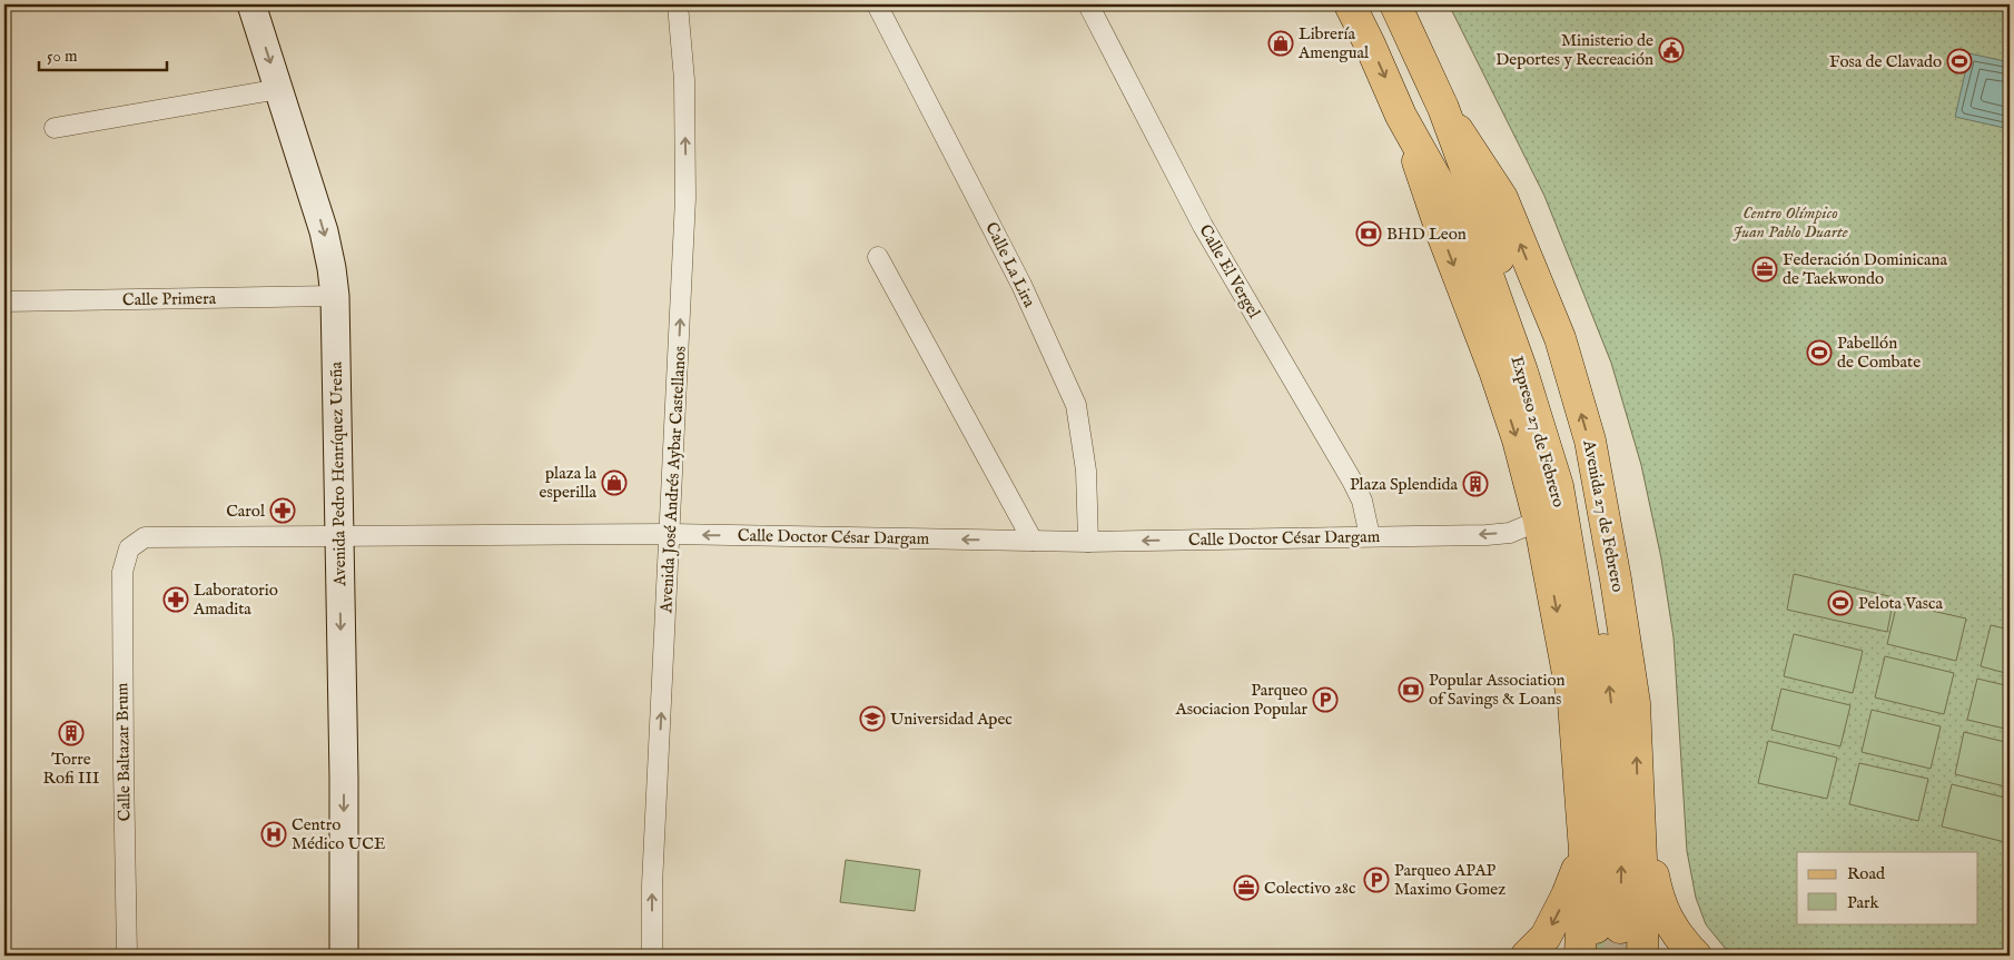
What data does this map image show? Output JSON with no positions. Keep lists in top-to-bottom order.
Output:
{
  "streets": {
    "main road": ["Expreso 27 de Febrero", "Avenida Pedro Henríquez Ureña", "Avenida 27 de Febrero"],
    "street": [
      "Calle La Lira",
      "Calle El Vergel",
      "Calle Primera",
      "Avenida José Andrés Aybar Castellanos",
      "Calle Doctor César Dargam",
      "Calle Baltazar Brum"
    ]
  },
  "crossings": [
    ["Calle La Lira", "Calle Doctor César Dargam"],
    ["Calle El Vergel", "Calle Doctor César Dargam"],
    ["Calle Primera", "Avenida Pedro Henríquez Ureña"],
    ["Expreso 27 de Febrero", "Avenida 27 de Febrero"],
    ["Avenida Pedro Henríquez Ureña", "Calle Doctor César Dargam"],
    ["Avenida José Andrés Aybar Castellanos", "Calle Doctor César Dargam"],
    ["Calle Doctor César Dargam", "Calle Baltazar Brum"]
  ],
  "one_way": ["Avenida Pedro Henríquez Ureña", "Avenida José Andrés Aybar Castellanos", "Calle Doctor César Dargam"],
  "parks": ["Centro Olímpico Juan Pablo Duarte"],
  "places": {
    "shop": ["Librería Amengual", "plaza la esperilla"],
    "public building": ["Ministerio de Deportes y Recreación"],
    "sports": ["Fosa de Clavado", "Pabellón de Combate", "Pelota Vasca"],
    "bank": ["BHD Leon", "Popular Association of Savings & Loans"],
    "office": ["Federación Dominicana de Taekwondo", "Colectivo 28c"],
    "building": ["Plaza Splendida", "Torre Rofi III"],
    "pharmacy": ["Carol", "Laboratorio Amadita"],
    "parking": ["Parqueo Asociacion Popular", "Parqueo APAP Maximo Gomez"],
    "school or university": ["Universidad Apec"],
    "hospital": ["Centro Médico UCE"]
  },
  "legend": ["Road", "Park"],
  "scale_bar": "50 m"
}
